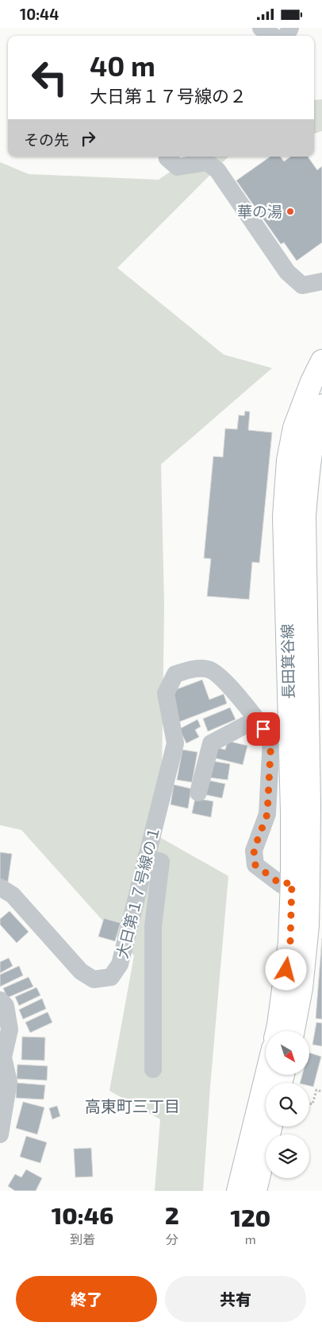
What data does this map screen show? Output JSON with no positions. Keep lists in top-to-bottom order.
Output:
{
  "streets": {
    "street": ["長田箕谷線", "大日第１７号線の１"]
  },
  "districts": ["高東町三丁目"],
  "places": ["華の湯"],
  "north": "bottom right",
  "page": {
    "status": "10:44",
    "turn": ["40 m", "大日第１７号線の２"],
    "then": "その先",
    "eta": [
      "10:46",
      "到着",
      "2",
      "分",
      "120",
      "m"
    ],
    "buttons": ["終了", "共有"]
  }
}
